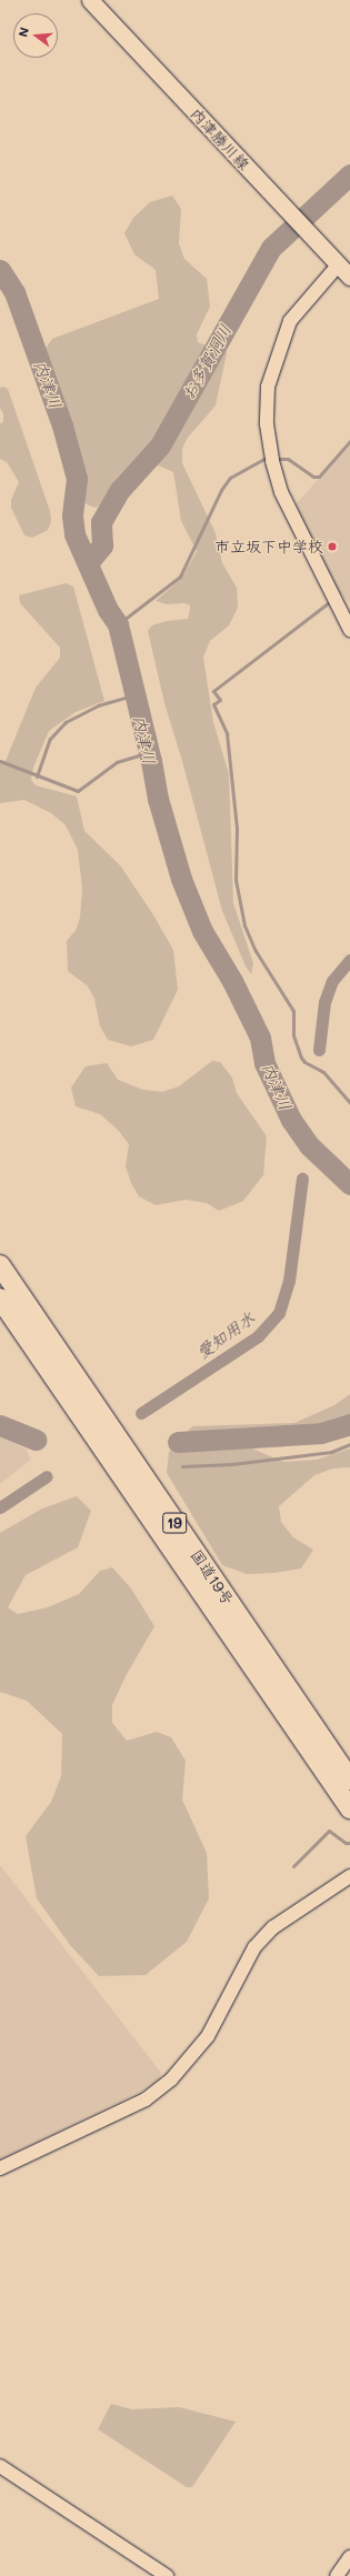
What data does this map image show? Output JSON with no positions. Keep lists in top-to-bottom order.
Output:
{
  "streets": {
    "highway": ["19", "国道19号"],
    "main road": ["内津勝川線"]
  },
  "water": ["お多賀洞川", "内津川", "愛知用水"],
  "places": ["市立坂下中学校"],
  "north": "left"
}
